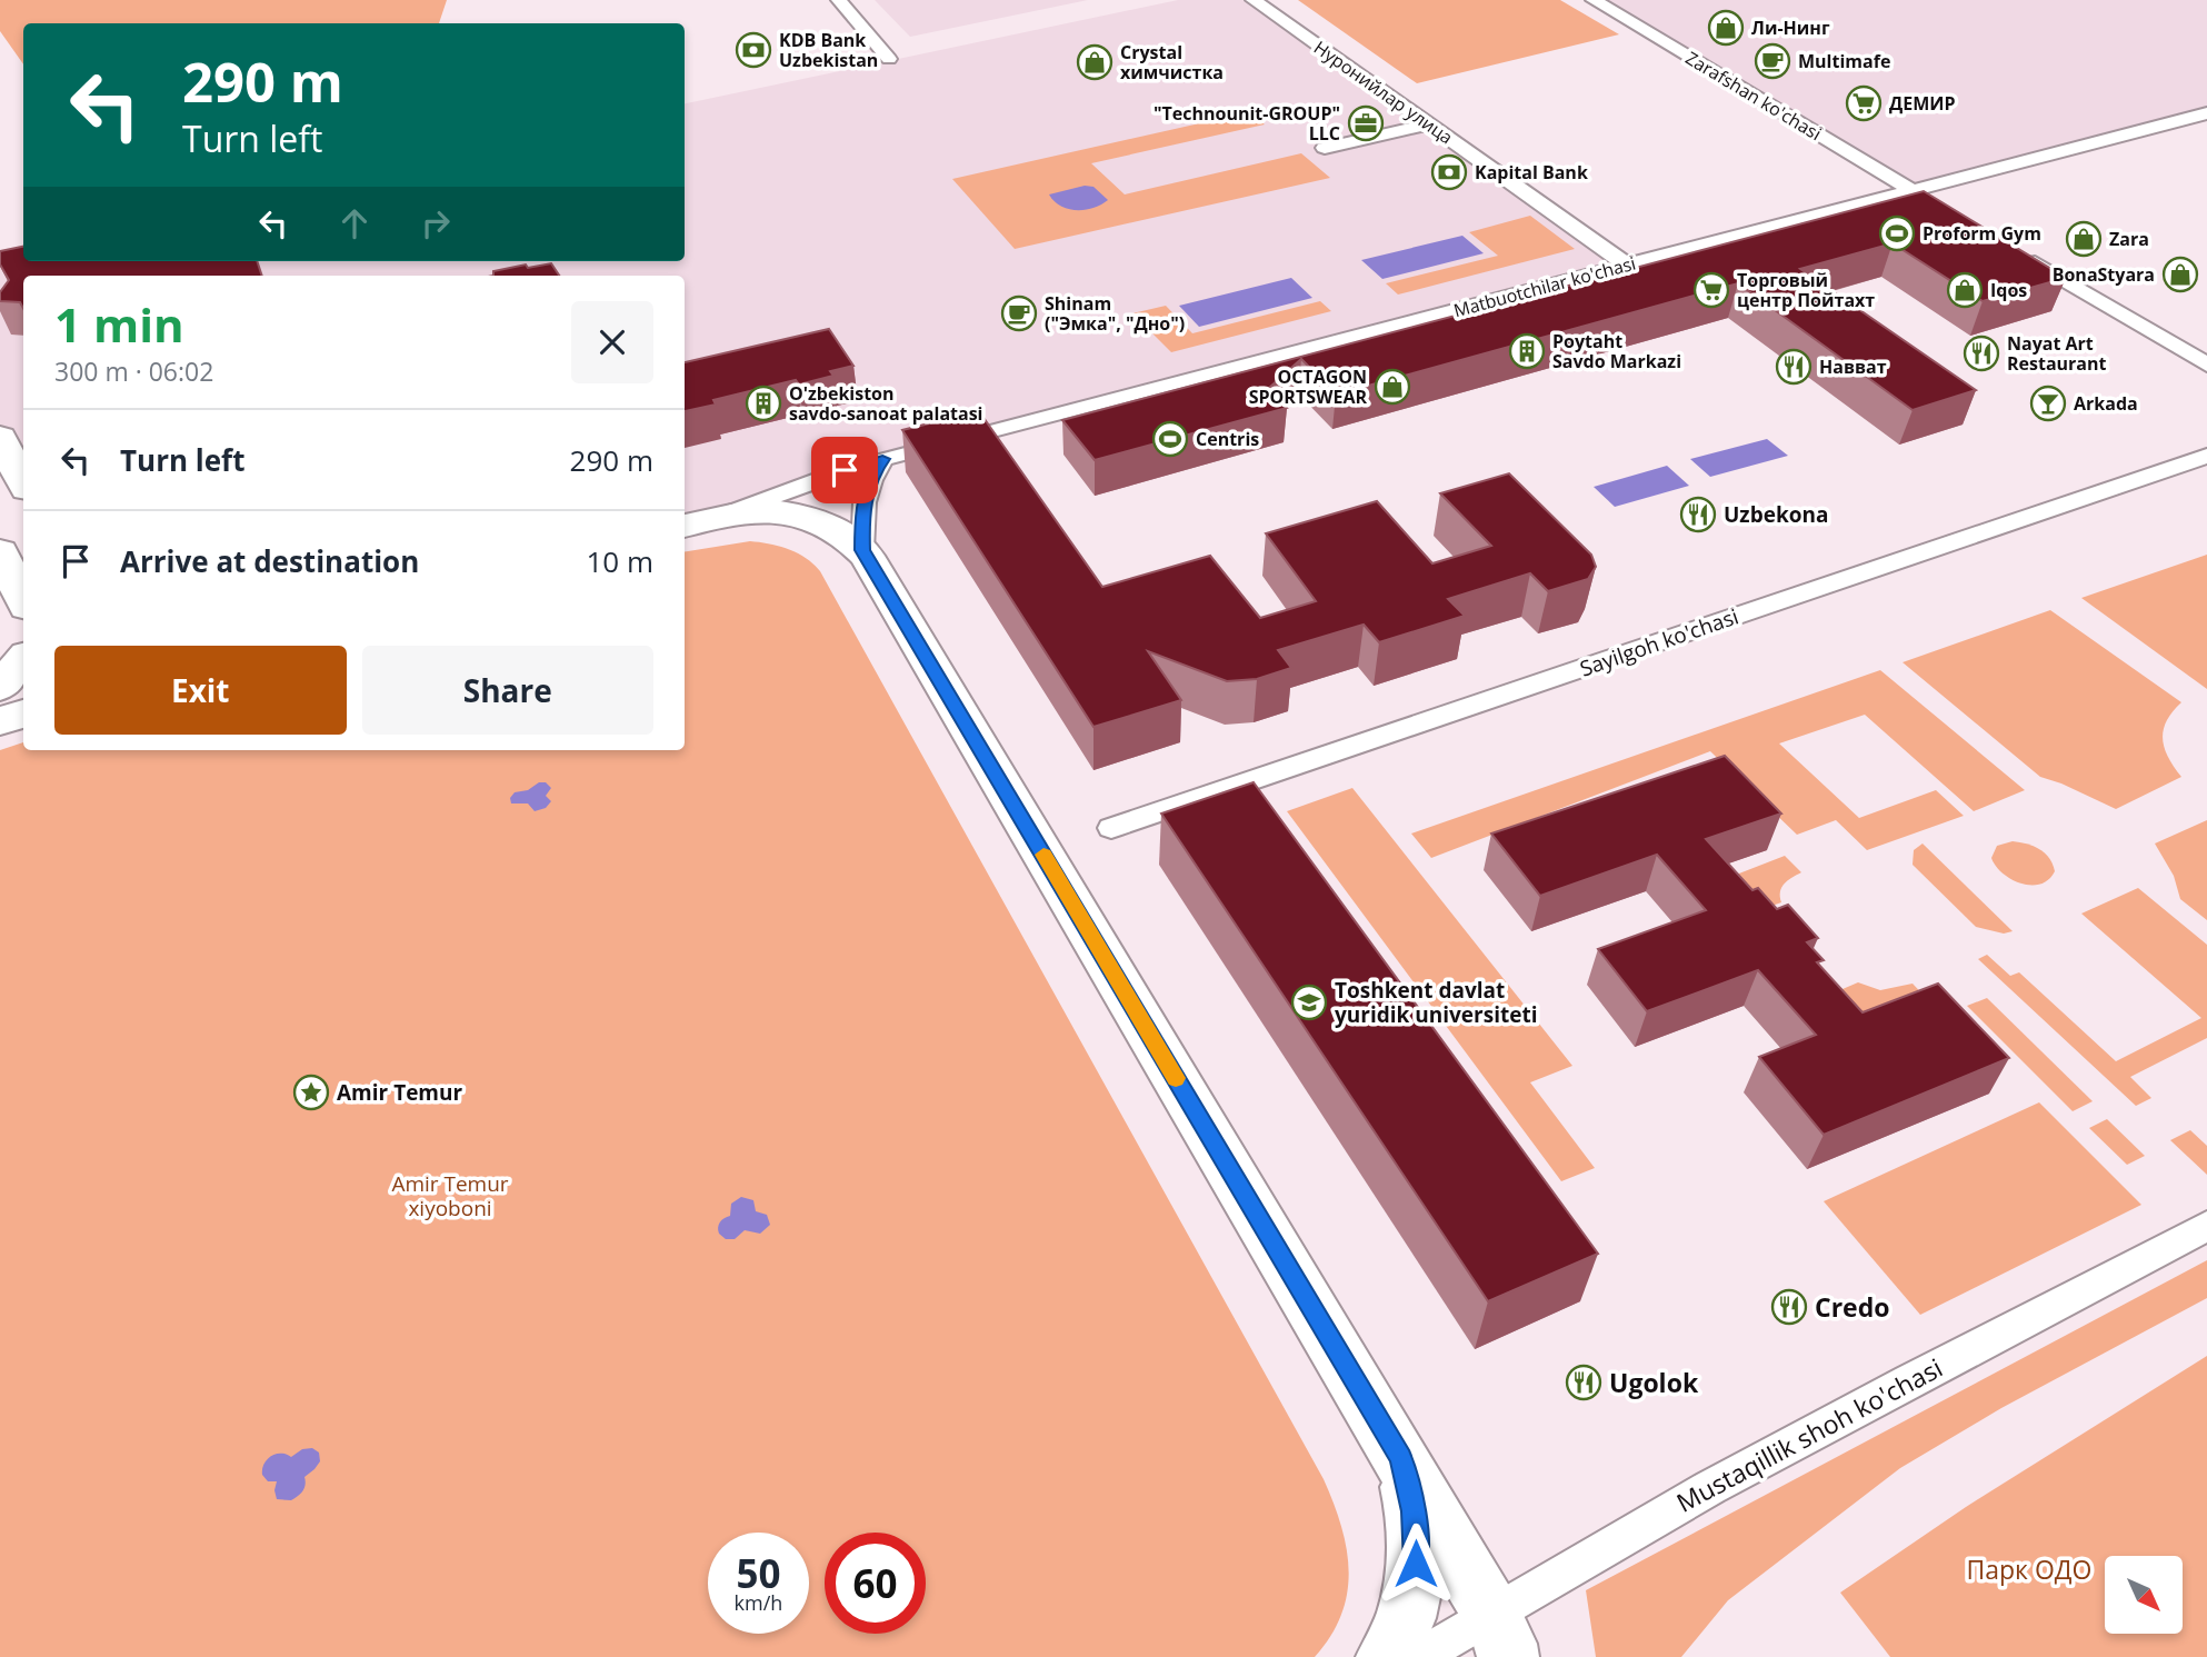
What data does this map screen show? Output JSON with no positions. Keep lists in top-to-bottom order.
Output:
{
  "streets": {
    "street": [
      "Нуронийлар улица",
      "Zarafshan ko'chasi",
      "Matbuotchilar ko'chasi",
      "Sayilgoh ko'chasi",
      "Mustaqillik shoh ko'chasi"
    ]
  },
  "crossings": [
    ["Нуронийлар улица", "Matbuotchilar ko'chasi"],
    ["Zarafshan ko'chasi", "Matbuotchilar ko'chasi"]
  ],
  "parks": ["Amir Temur xiyoboni", "Парк ОДО"],
  "places": {
    "shop": [
      "Ли-Нинг",
      "Crystal химчистка",
      "Zara",
      "BonaStyara",
      "Iqos",
      "OCTAGON SPORTSWEAR"
    ],
    "bank": ["KDB Bank Uzbekistan", "Kapital Bank"],
    "cafe": ["Multimafe", "Shinam (\"Эмка\", \"Дно\")"],
    "supermarket": ["ДЕМИР", "Торговый центр Пойтахт"],
    "office": ["\"Technounit-GROUP\" LLC"],
    "sports": ["Proform Gym", "Centris"],
    "building": ["Poytaht Savdo Markazi", "O'zbekiston savdo-sanoat palatasi"],
    "restaurant": [
      "Nayat Art Restaurant",
      "Навват",
      "Uzbekona",
      "Credo",
      "Ugolok"
    ],
    "bar": ["Arkada"],
    "school or university": ["Toshkent davlat yuridik universiteti"],
    "place": ["Amir Temur"]
  },
  "north": "bottom right",
  "page": {
    "turn": ["290 m", "Turn left"],
    "heading": ["1 min", "300 m · 06:02"],
    "list": [
      {
        "name": "Turn left",
        "value": "290 m"
      },
      {
        "name": "Arrive at destination",
        "value": "10 m"
      }
    ],
    "buttons": ["Exit", "Share"],
    "speed": "50 km/h",
    "limit": "60"
  }
}
